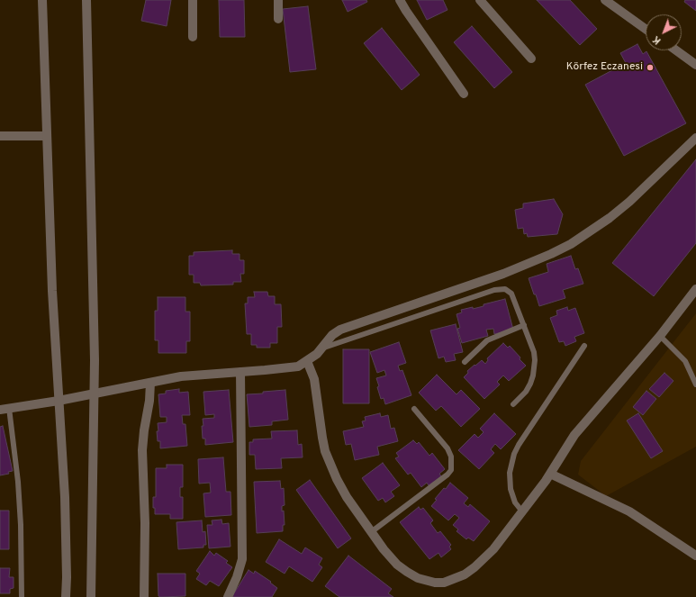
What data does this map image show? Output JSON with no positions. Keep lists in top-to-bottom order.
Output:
{
  "places": ["Körfez Eczanesi"],
  "north": "bottom left"
}
